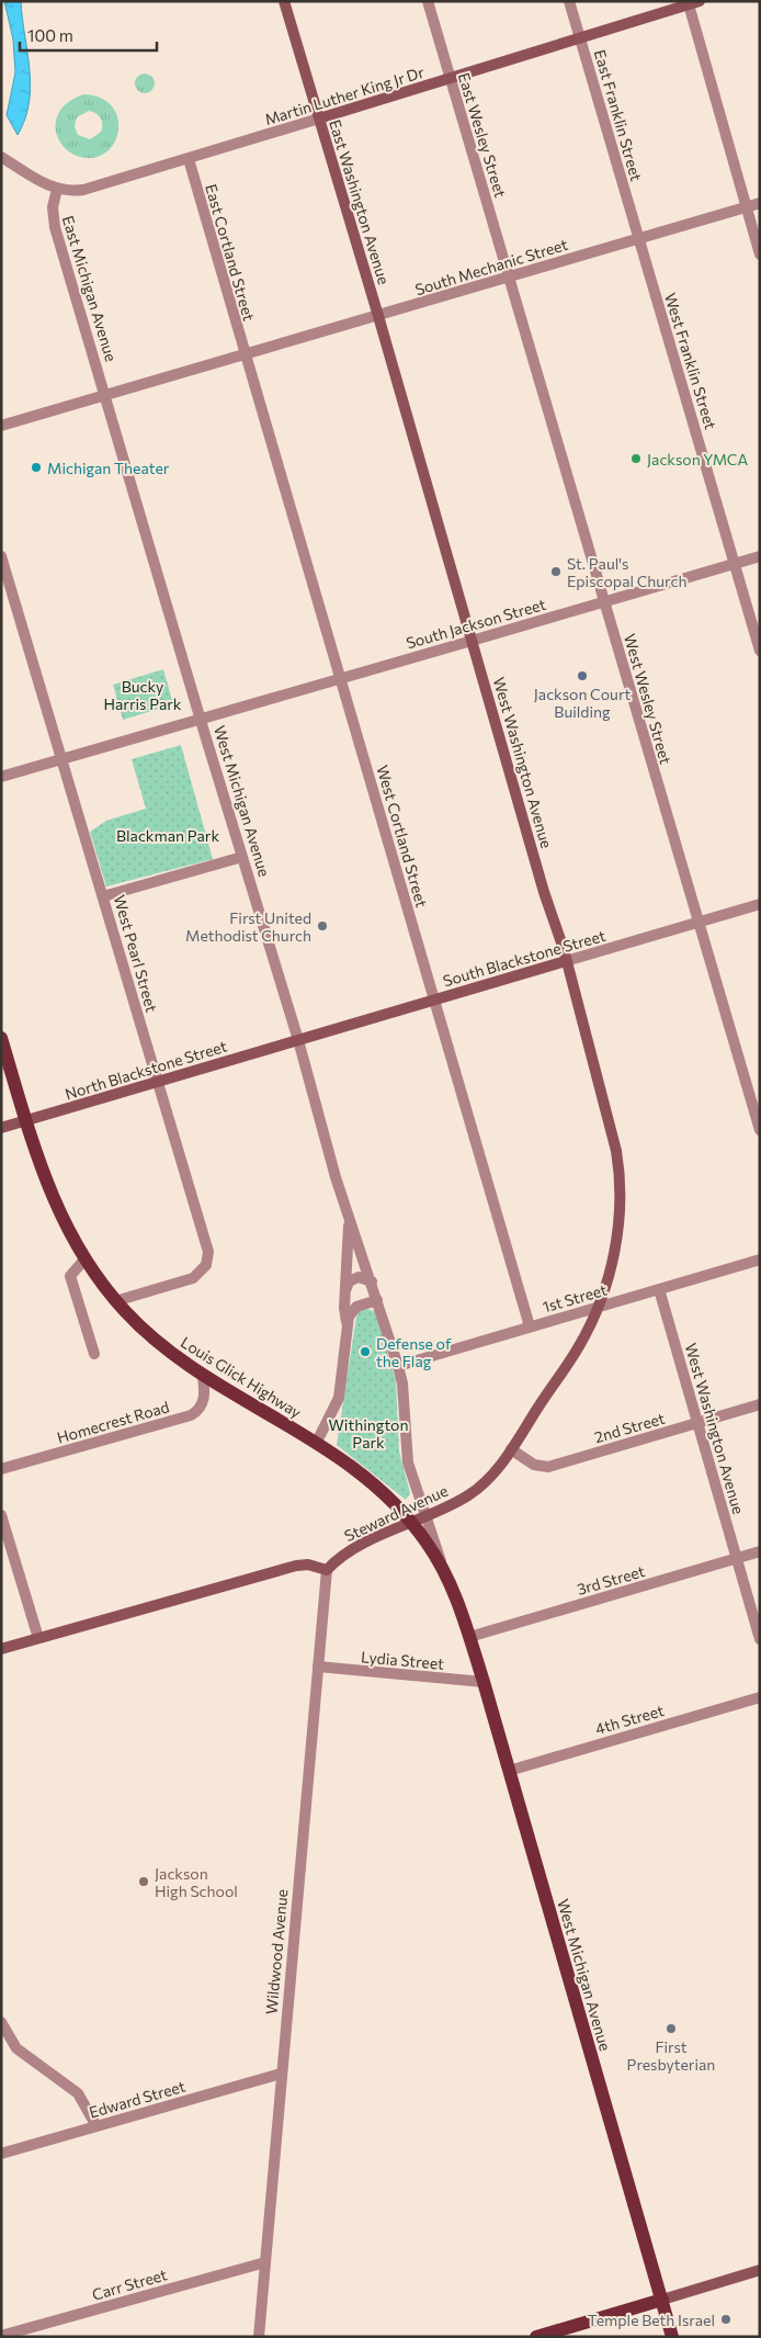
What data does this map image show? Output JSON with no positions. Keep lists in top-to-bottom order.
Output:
{
  "streets": {
    "main road": [
      "Martin Luther King Jr Dr",
      "East Washington Avenue",
      "West Washington Avenue",
      "West Michigan Avenue",
      "South Blackstone Street",
      "North Blackstone Street",
      "Louis Glick Highway",
      "Steward Avenue"
    ],
    "street": [
      "East Franklin Street",
      "East Wesley Street",
      "East Cortland Street",
      "South Mechanic Street",
      "East Michigan Avenue",
      "West Franklin Street",
      "South Jackson Street",
      "West Wesley Street",
      "West Cortland Street",
      "West Pearl Street",
      "1st Street",
      "Homecrest Road",
      "2nd Street",
      "3rd Street",
      "Lydia Street",
      "4th Street",
      "Wildwood Avenue",
      "Edward Street",
      "Carr Street"
    ]
  },
  "crossings": [
    ["Martin Luther King Jr Dr", "East Franklin Street"],
    ["Martin Luther King Jr Dr", "East Wesley Street"],
    ["Martin Luther King Jr Dr", "East Washington Avenue"],
    ["Martin Luther King Jr Dr", "East Cortland Street"],
    ["Martin Luther King Jr Dr", "East Michigan Avenue"],
    ["East Franklin Street", "South Mechanic Street"],
    ["East Franklin Street", "West Franklin Street"],
    ["East Wesley Street", "South Mechanic Street"],
    ["East Wesley Street", "West Wesley Street"],
    ["East Washington Avenue", "South Mechanic Street"],
    ["East Washington Avenue", "West Washington Avenue"],
    ["East Cortland Street", "South Mechanic Street"],
    ["East Cortland Street", "West Cortland Street"],
    ["South Mechanic Street", "East Michigan Avenue"],
    ["South Mechanic Street", "West Franklin Street"],
    ["South Mechanic Street", "West Wesley Street"],
    ["South Mechanic Street", "West Washington Avenue"],
    ["South Mechanic Street", "West Michigan Avenue"],
    ["South Mechanic Street", "West Cortland Street"],
    ["East Michigan Avenue", "West Michigan Avenue"],
    ["West Franklin Street", "South Jackson Street"],
    ["South Jackson Street", "West Wesley Street"],
    ["South Jackson Street", "West Washington Avenue"],
    ["South Jackson Street", "West Michigan Avenue"],
    ["South Jackson Street", "West Cortland Street"],
    ["South Jackson Street", "West Pearl Street"],
    ["West Wesley Street", "South Blackstone Street"],
    ["West Washington Avenue", "South Blackstone Street"],
    ["West Washington Avenue", "1st Street"],
    ["West Washington Avenue", "2nd Street"],
    ["West Washington Avenue", "Steward Avenue"],
    ["West Washington Avenue", "3rd Street"],
    ["West Michigan Avenue", "South Blackstone Street"],
    ["West Michigan Avenue", "North Blackstone Street"],
    ["West Michigan Avenue", "1st Street"],
    ["West Michigan Avenue", "Louis Glick Highway"],
    ["West Michigan Avenue", "Steward Avenue"],
    ["West Michigan Avenue", "3rd Street"],
    ["West Michigan Avenue", "Lydia Street"],
    ["West Michigan Avenue", "4th Street"],
    ["West Cortland Street", "South Blackstone Street"],
    ["West Cortland Street", "1st Street"],
    ["West Pearl Street", "North Blackstone Street"],
    ["West Pearl Street", "Louis Glick Highway"],
    ["South Blackstone Street", "North Blackstone Street"],
    ["North Blackstone Street", "Louis Glick Highway"],
    ["1st Street", "Steward Avenue"],
    ["Louis Glick Highway", "Homecrest Road"],
    ["Louis Glick Highway", "Steward Avenue"],
    ["2nd Street", "Steward Avenue"],
    ["Steward Avenue", "Wildwood Avenue"],
    ["Lydia Street", "Wildwood Avenue"],
    ["Wildwood Avenue", "Edward Street"],
    ["Wildwood Avenue", "Carr Street"]
  ],
  "parks": ["Bucky Harris Park", "Blackman Park", "Withington Park"],
  "places": [
    "Jackson YMCA",
    "Michigan Theater",
    "St. Paul's Episcopal Church",
    "Jackson Court Building",
    "First United Methodist Church",
    "Defense of the Flag",
    "Jackson High School",
    "First Presbyterian",
    "Temple Beth Israel"
  ],
  "scale_bar": "100 m"
}
